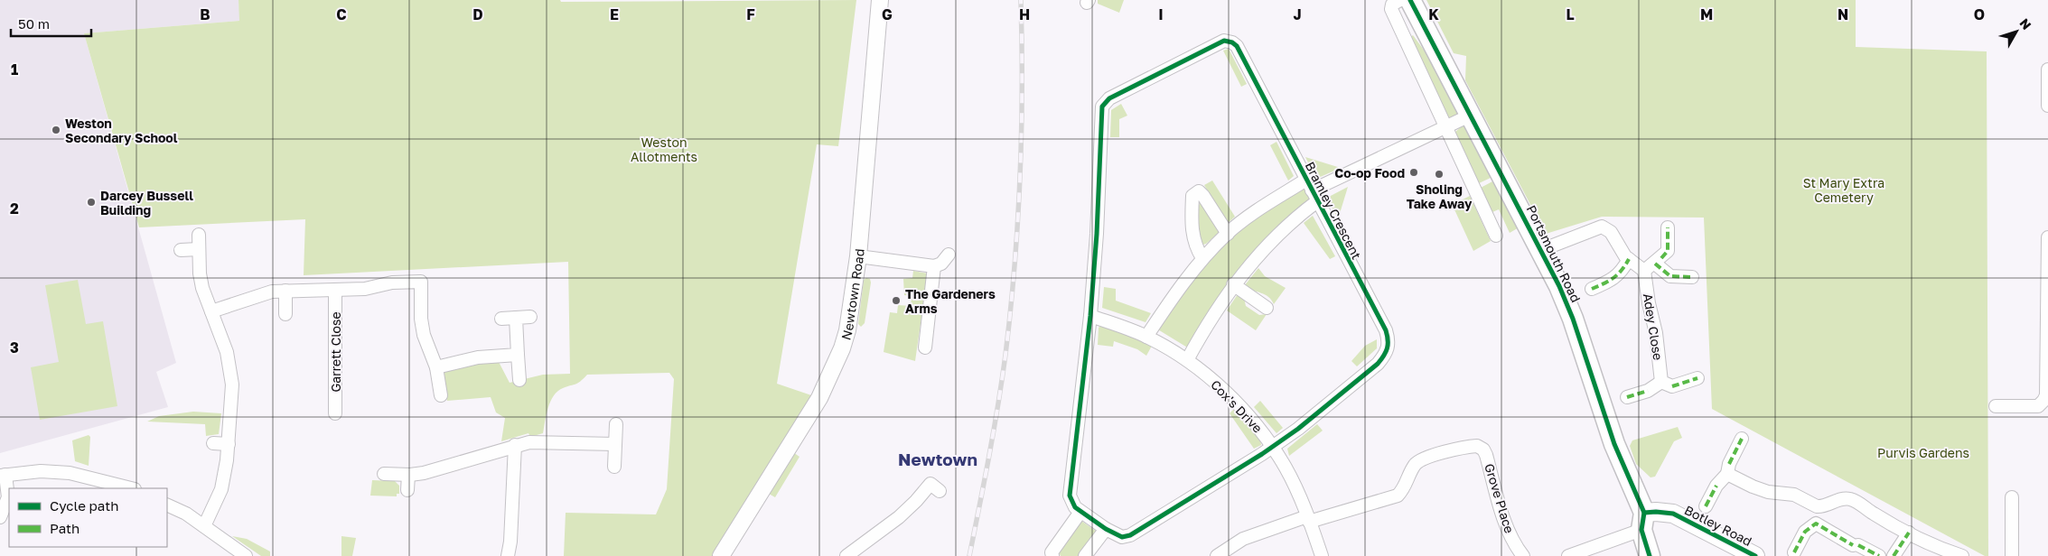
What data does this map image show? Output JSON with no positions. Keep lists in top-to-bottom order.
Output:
{
  "streets": {
    "main road": ["Portsmouth Road", "Botley Road"],
    "street": [
      "Bramley Crescent",
      "Newtown Road",
      "Adey Close",
      "Garrett Close",
      "Cox's Drive",
      "Grove Place"
    ]
  },
  "crossings": [
    ["Bramley Crescent", "Cox's Drive"],
    ["Portsmouth Road", "Botley Road"],
    ["Cox's Drive", "Grove Place"]
  ],
  "districts": ["Newtown"],
  "parks": ["Weston Allotments", "St Mary Extra Cemetery", "Purvis Gardens"],
  "places": [
    "Weston Secondary School",
    "Co-op Food",
    "Sholing Take Away",
    "Darcey Bussell Building",
    "The Gardeners Arms"
  ],
  "legend": ["Cycle path", "Path"],
  "scale_bar": "50 m",
  "north": "top right",
  "grid": {
    "columns": [
      "B",
      "C",
      "D",
      "E",
      "F",
      "G",
      "H",
      "I",
      "J",
      "K",
      "L",
      "M",
      "N",
      "O"
    ],
    "rows": ["1", "2", "3"]
  }
}
